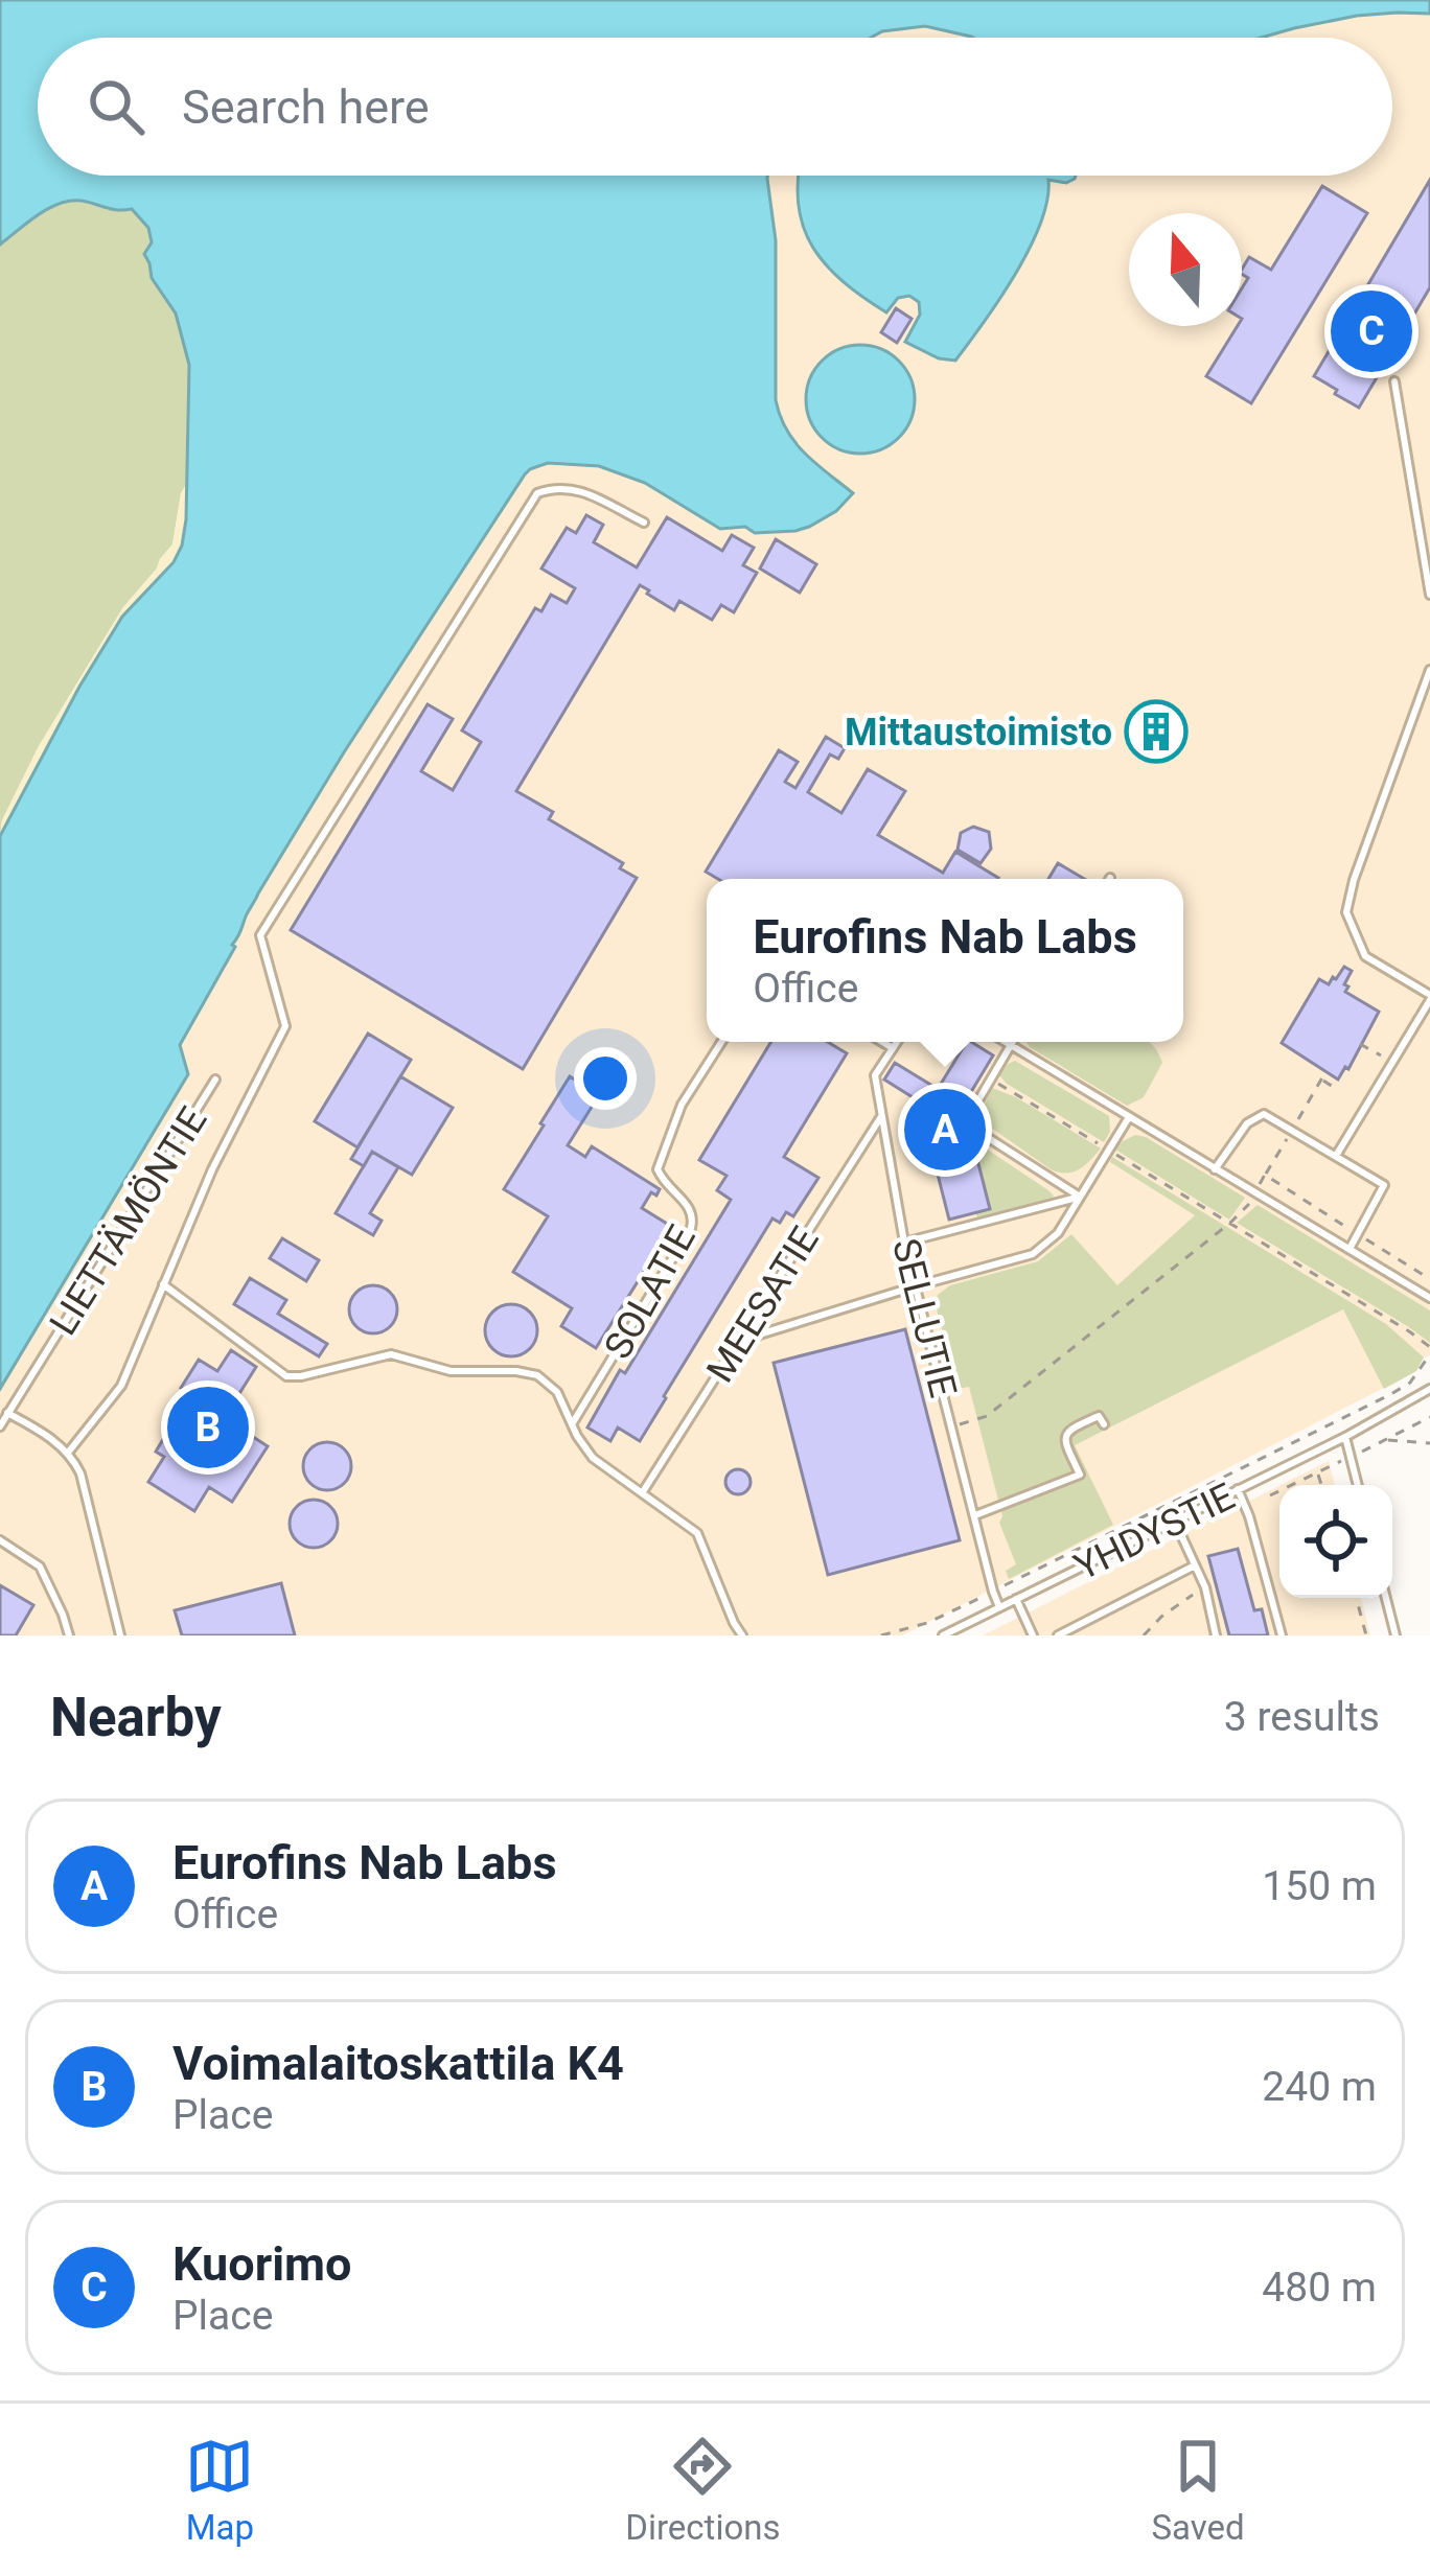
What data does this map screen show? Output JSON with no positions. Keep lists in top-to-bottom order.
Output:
{
  "streets": {
    "lane": [
      "LIETTÄMÖNTIE",
      "SOLATIE",
      "MEESATIE",
      "SELLUTIE",
      "YHDYSTIE"
    ]
  },
  "crossings": [
    ["MEESATIE", "SELLUTIE"],
    ["SELLUTIE", "YHDYSTIE"]
  ],
  "places": {
    "building": ["Mittaustoimisto"]
  },
  "north": "top",
  "page": {
    "search": "Search here",
    "pins": ["C", "A", "B"],
    "popup": ["Eurofins Nab Labs", "Office"],
    "heading": ["Nearby", "3 results"],
    "list": [
      {
        "mark": "A",
        "name": "Eurofins Nab Labs",
        "note": "Office",
        "value": "150 m"
      },
      {
        "mark": "B",
        "name": "Voimalaitoskattila K4",
        "note": "Place",
        "value": "240 m"
      },
      {
        "mark": "C",
        "name": "Kuorimo",
        "note": "Place",
        "value": "480 m"
      }
    ],
    "nav": ["Map", "Directions", "Saved"]
  }
}
